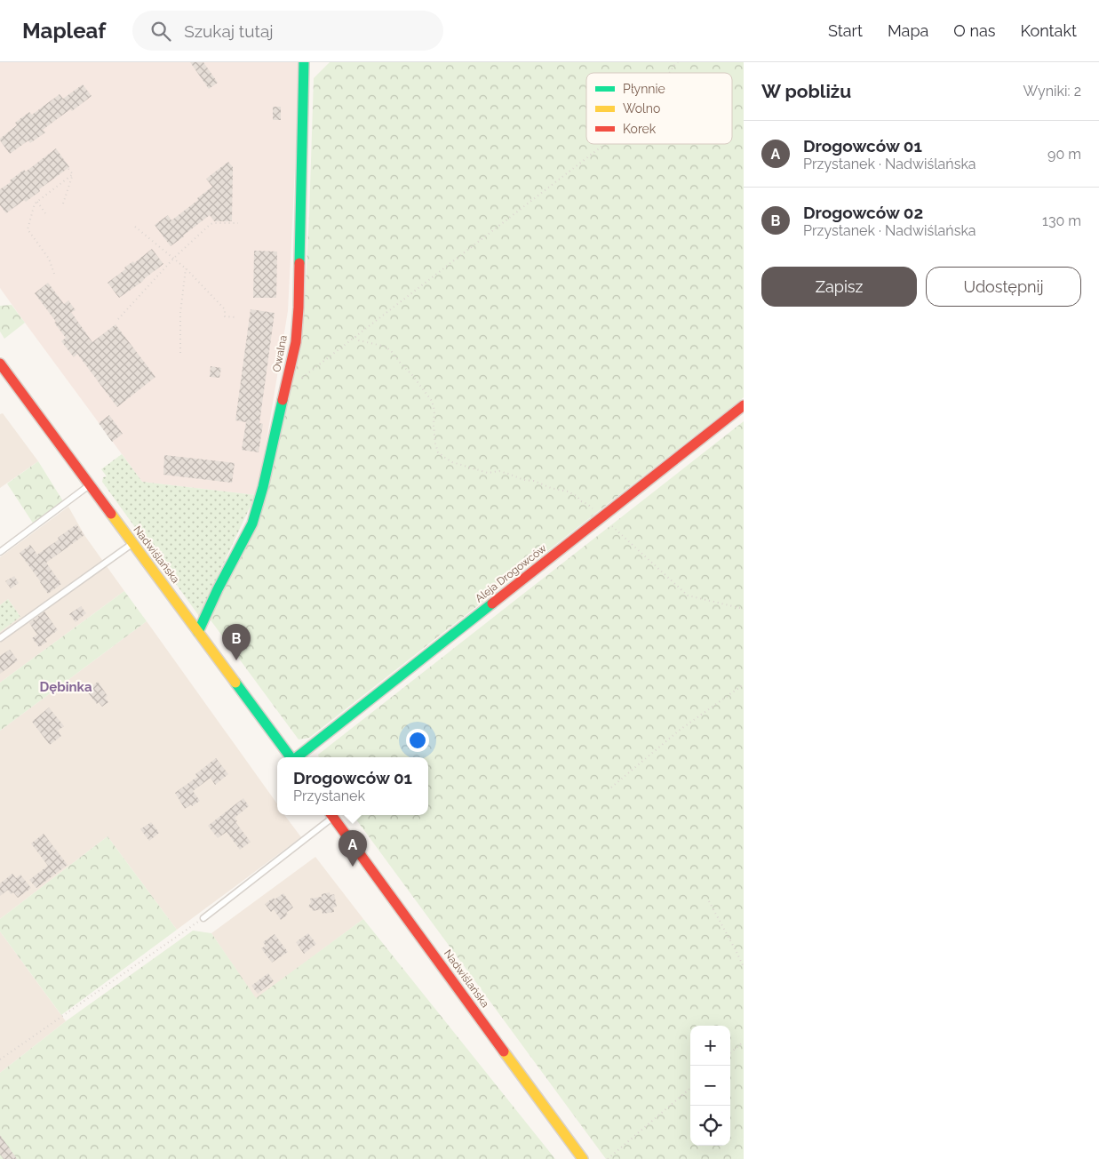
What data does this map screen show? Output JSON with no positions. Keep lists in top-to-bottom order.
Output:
{
  "streets": {
    "street": ["Owalna", "Nadwiślańska", "Aleja Drogowców"]
  },
  "crossings": [
    ["Owalna", "Nadwiślańska"]
  ],
  "districts": ["Dębinka"],
  "legend": ["Płynnie", "Wolno", "Korek"],
  "page": {
    "header": "Mapleaf",
    "search": "Szukaj tutaj",
    "nav": [
      "Start",
      "Mapa",
      "O nas",
      "Kontakt"
    ],
    "heading": ["W pobliżu", "Wyniki: 2"],
    "list": [
      {
        "mark": "A",
        "name": "Drogowców 01",
        "note": "Przystanek · Nadwiślańska",
        "value": "90 m"
      },
      {
        "mark": "B",
        "name": "Drogowców 02",
        "note": "Przystanek · Nadwiślańska",
        "value": "130 m"
      }
    ],
    "buttons": ["Zapisz", "Udostępnij"],
    "pins": ["B", "A"],
    "popup": ["Drogowców 01", "Przystanek"],
    "map_buttons": ["+", "−"]
  }
}
